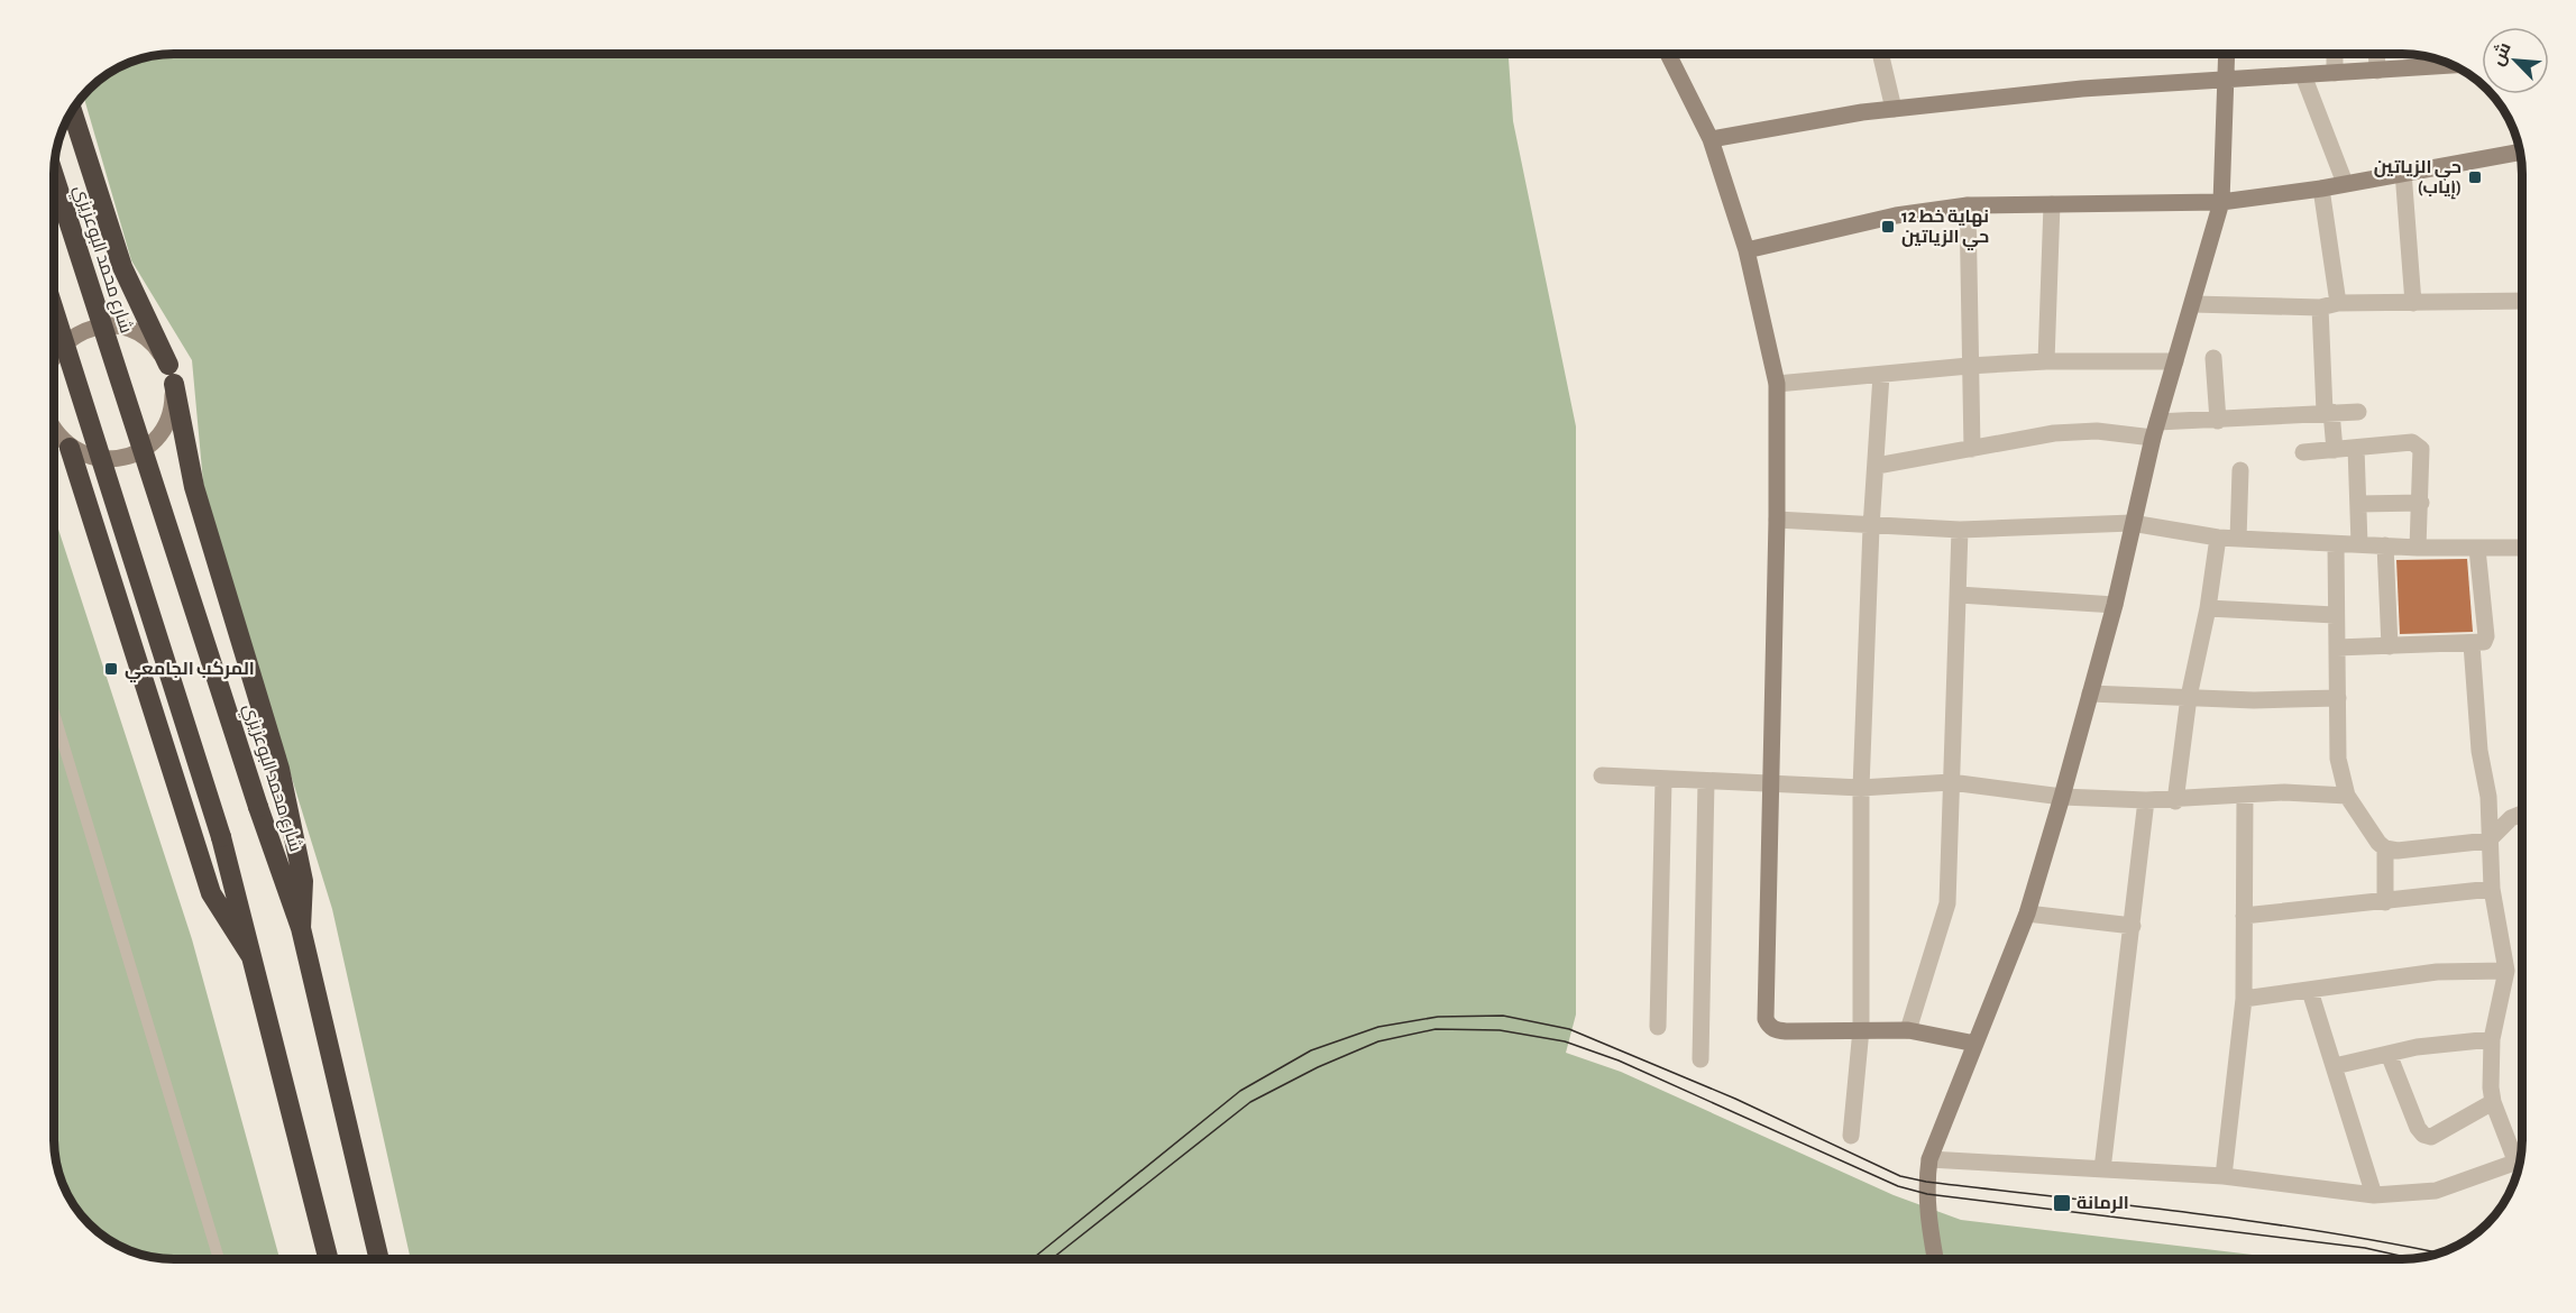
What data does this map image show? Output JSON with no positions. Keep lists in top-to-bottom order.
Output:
{
  "streets": {
    "highway": ["شارع محمد البوعزيزي"]
  },
  "places": {
    "transit": [
      "حي الزياتين (إياب)",
      "نهاية خط 12 حي الزياتين",
      "المركب الجامعي",
      "الرمانة"
    ]
  },
  "north": "top left"
}
